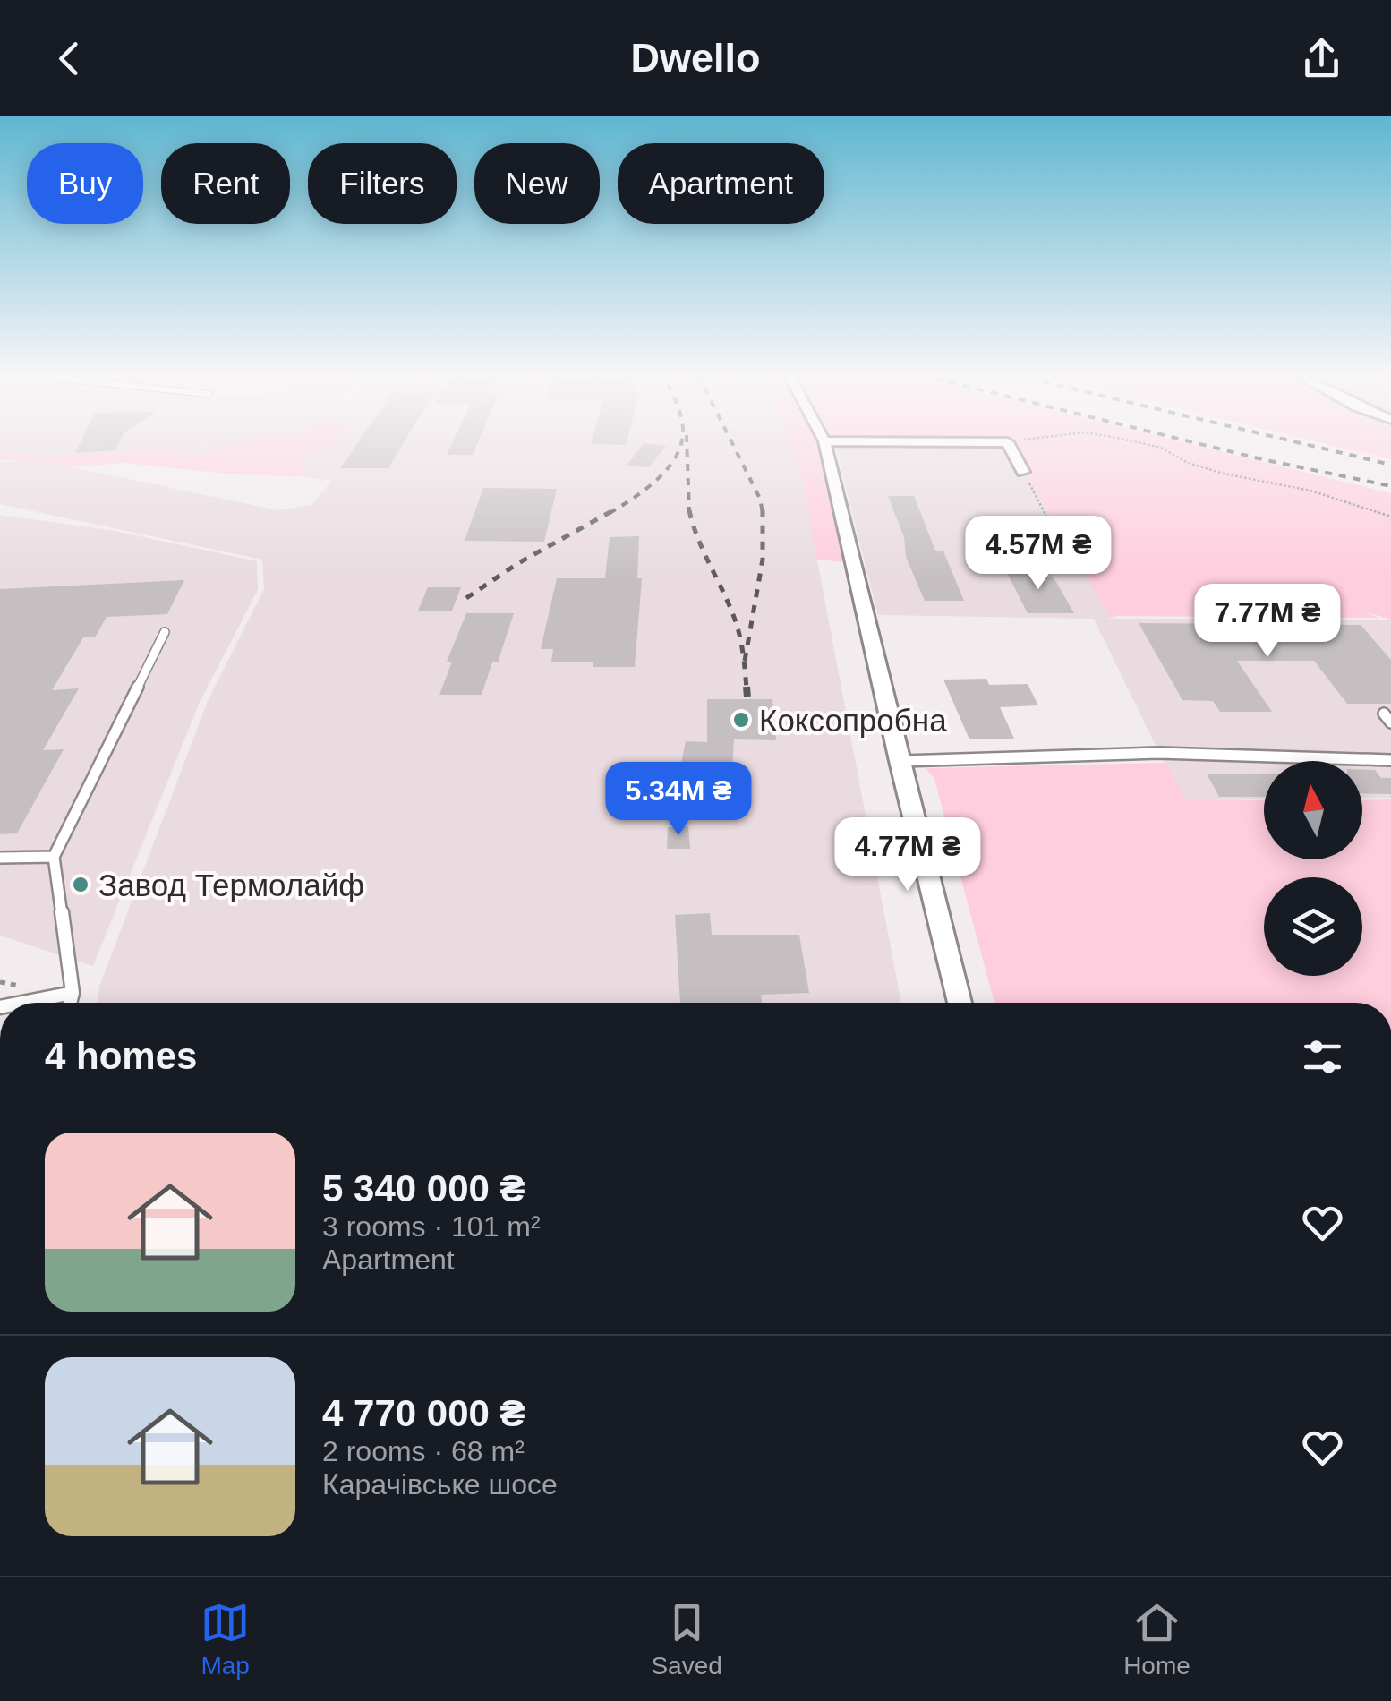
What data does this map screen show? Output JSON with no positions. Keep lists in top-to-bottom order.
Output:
{
  "places": ["Коксопробна", "Завод Термолайф"],
  "north": "top",
  "page": {
    "header": "Dwello",
    "chip": [
      "Buy",
      "Rent",
      "Filters",
      "New",
      "Apartment"
    ],
    "price": [
      "4.57M ₴",
      "7.77M ₴",
      "5.34M ₴",
      "4.77M ₴"
    ],
    "heading": "4 homes",
    "list": [
      {
        "name": "5 340 000 ₴",
        "note": "3 rooms · 101 m² · Apartment"
      },
      {
        "name": "4 770 000 ₴",
        "note": "2 rooms · 68 m² · Карачівське шосе"
      }
    ],
    "tabs": ["Map", "Saved", "Home"]
  }
}
